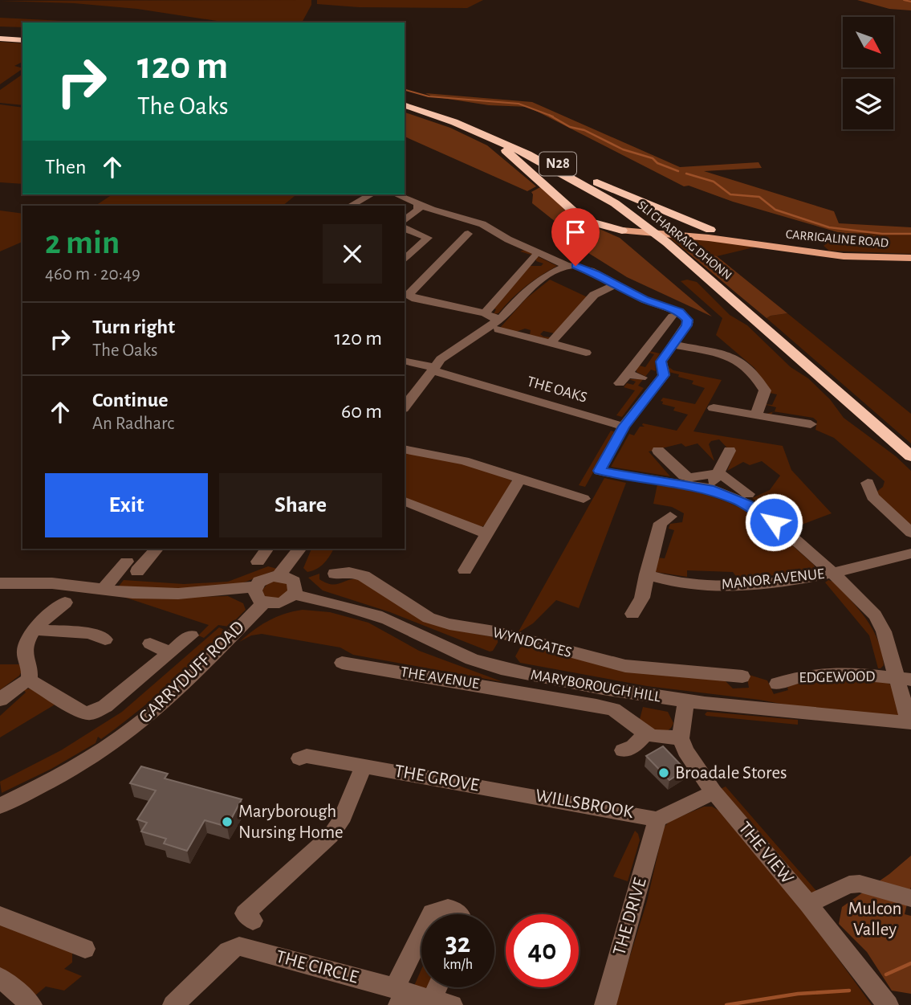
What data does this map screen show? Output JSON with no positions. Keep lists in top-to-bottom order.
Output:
{
  "streets": {
    "highway": ["N28", "SLI CHARRAIG DHONN"],
    "main road": ["CARRIGALINE ROAD"],
    "street": [
      "THE OAKS",
      "MANOR AVENUE",
      "WYNDGATES",
      "GARRYDUFF ROAD",
      "EDGEWOOD",
      "THE AVENUE",
      "MARYBOROUGH HILL",
      "THE GROVE",
      "WILLSBROOK",
      "THE VIEW",
      "THE DRIVE",
      "THE CIRCLE"
    ]
  },
  "crossings": [
    ["N28", "CARRIGALINE ROAD"],
    ["THE OAKS", "EDGEWOOD"],
    ["MANOR AVENUE", "EDGEWOOD"],
    ["GARRYDUFF ROAD", "MARYBOROUGH HILL"],
    ["THE GROVE", "WILLSBROOK"],
    ["WILLSBROOK", "THE DRIVE"]
  ],
  "parks": ["Mulcon Valley"],
  "places": ["Broadale Stores", "Maryborough Nursing Home"],
  "north": "bottom right",
  "page": {
    "turn": ["120 m", "The Oaks"],
    "then": "Then",
    "heading": ["2 min", "460 m · 20:49"],
    "list": [
      {
        "name": "Turn right",
        "note": "The Oaks",
        "value": "120 m"
      },
      {
        "name": "Continue",
        "note": "An Radharc",
        "value": "60 m"
      }
    ],
    "buttons": ["Exit", "Share"],
    "speed": "32 km/h",
    "limit": "40"
  }
}
